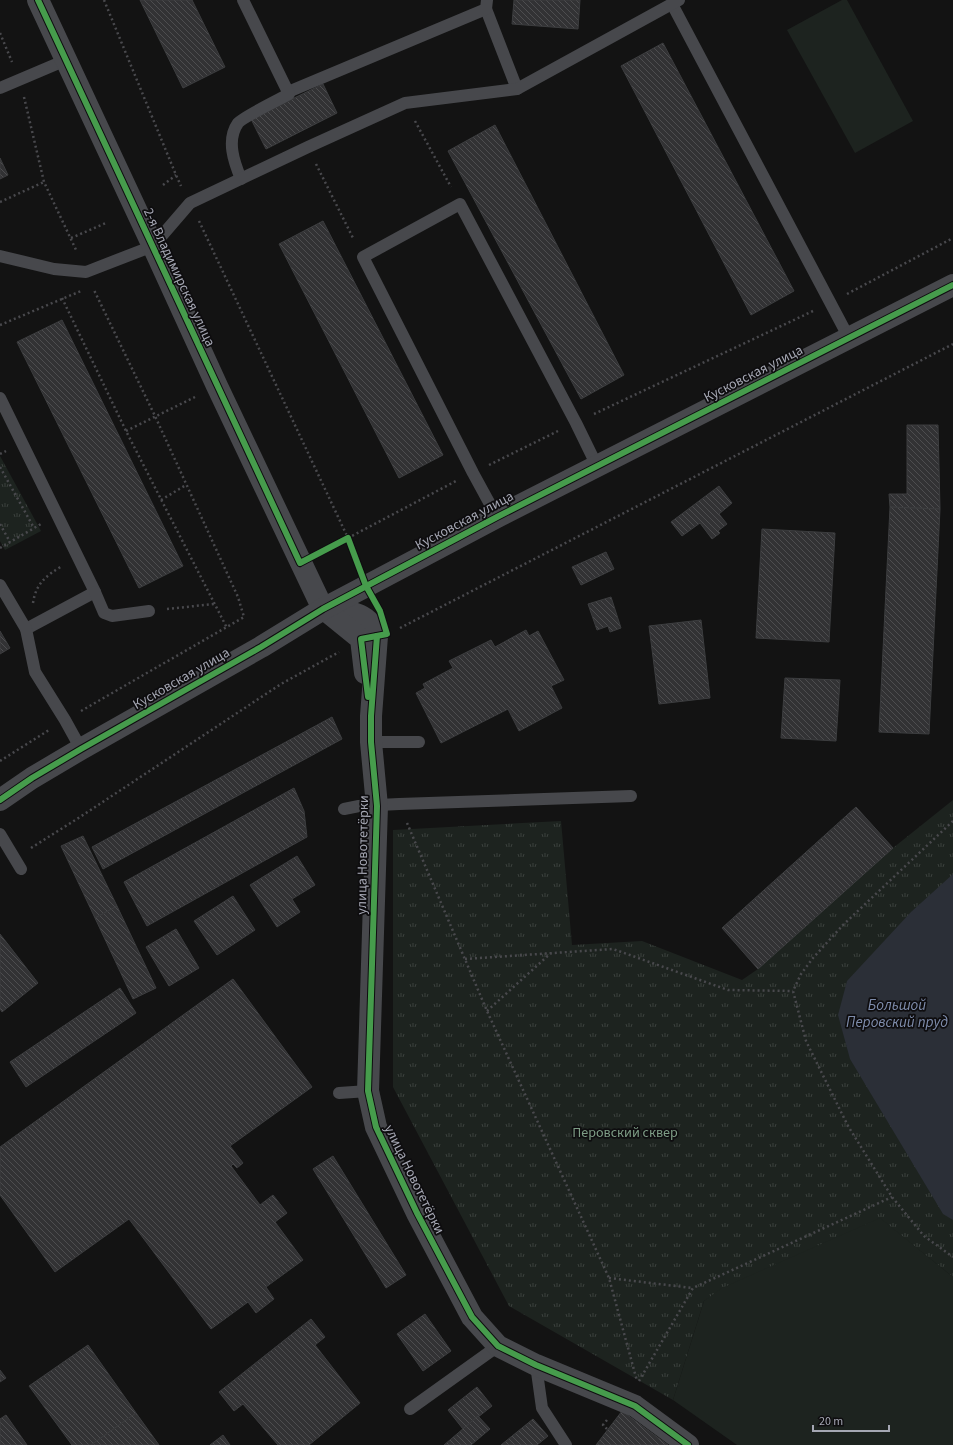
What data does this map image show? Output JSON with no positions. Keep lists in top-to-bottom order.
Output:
{
  "streets": {
    "street": ["2-я Владимирская улица", "Кусковская улица", "улица Новотетёрки"]
  },
  "crossings": [
    ["2-я Владимирская улица", "Кусковская улица"],
    ["2-я Владимирская улица", "улица Новотетёрки"],
    ["Кусковская улица", "улица Новотетёрки"]
  ],
  "water": ["Большой Перовский пруд"],
  "parks": ["Перовский сквер"],
  "scale_bar": "20 m"
}
